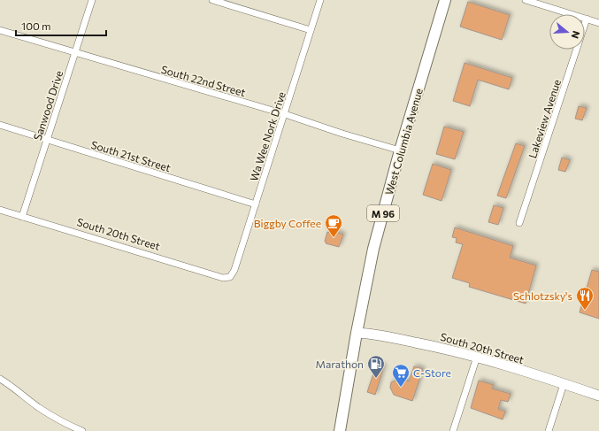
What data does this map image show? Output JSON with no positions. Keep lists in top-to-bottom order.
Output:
{
  "streets": {
    "main road": ["West Columbia Avenue", "M 96", "South 20th Street"],
    "street": [
      "South 22nd Street",
      "Sanwood Drive",
      "Lakeview Avenue",
      "Wa Wee Nork Drive",
      "South 21st Street"
    ]
  },
  "crossings": [
    ["South 22nd Street", "Sanwood Drive"],
    ["South 22nd Street", "Wa Wee Nork Drive"],
    ["South 22nd Street", "West Columbia Avenue"],
    ["Sanwood Drive", "South 21st Street"],
    ["Sanwood Drive", "South 20th Street"],
    ["Wa Wee Nork Drive", "South 21st Street"],
    ["Wa Wee Nork Drive", "South 20th Street"],
    ["West Columbia Avenue", "South 20th Street"]
  ],
  "places": {
    "cafe": ["Biggby Coffee"],
    "restaurant": ["Schlotzsky's"],
    "fuel station": ["Marathon"],
    "supermarket": ["C-Store"]
  },
  "scale_bar": "100 m",
  "north": "right"
}
